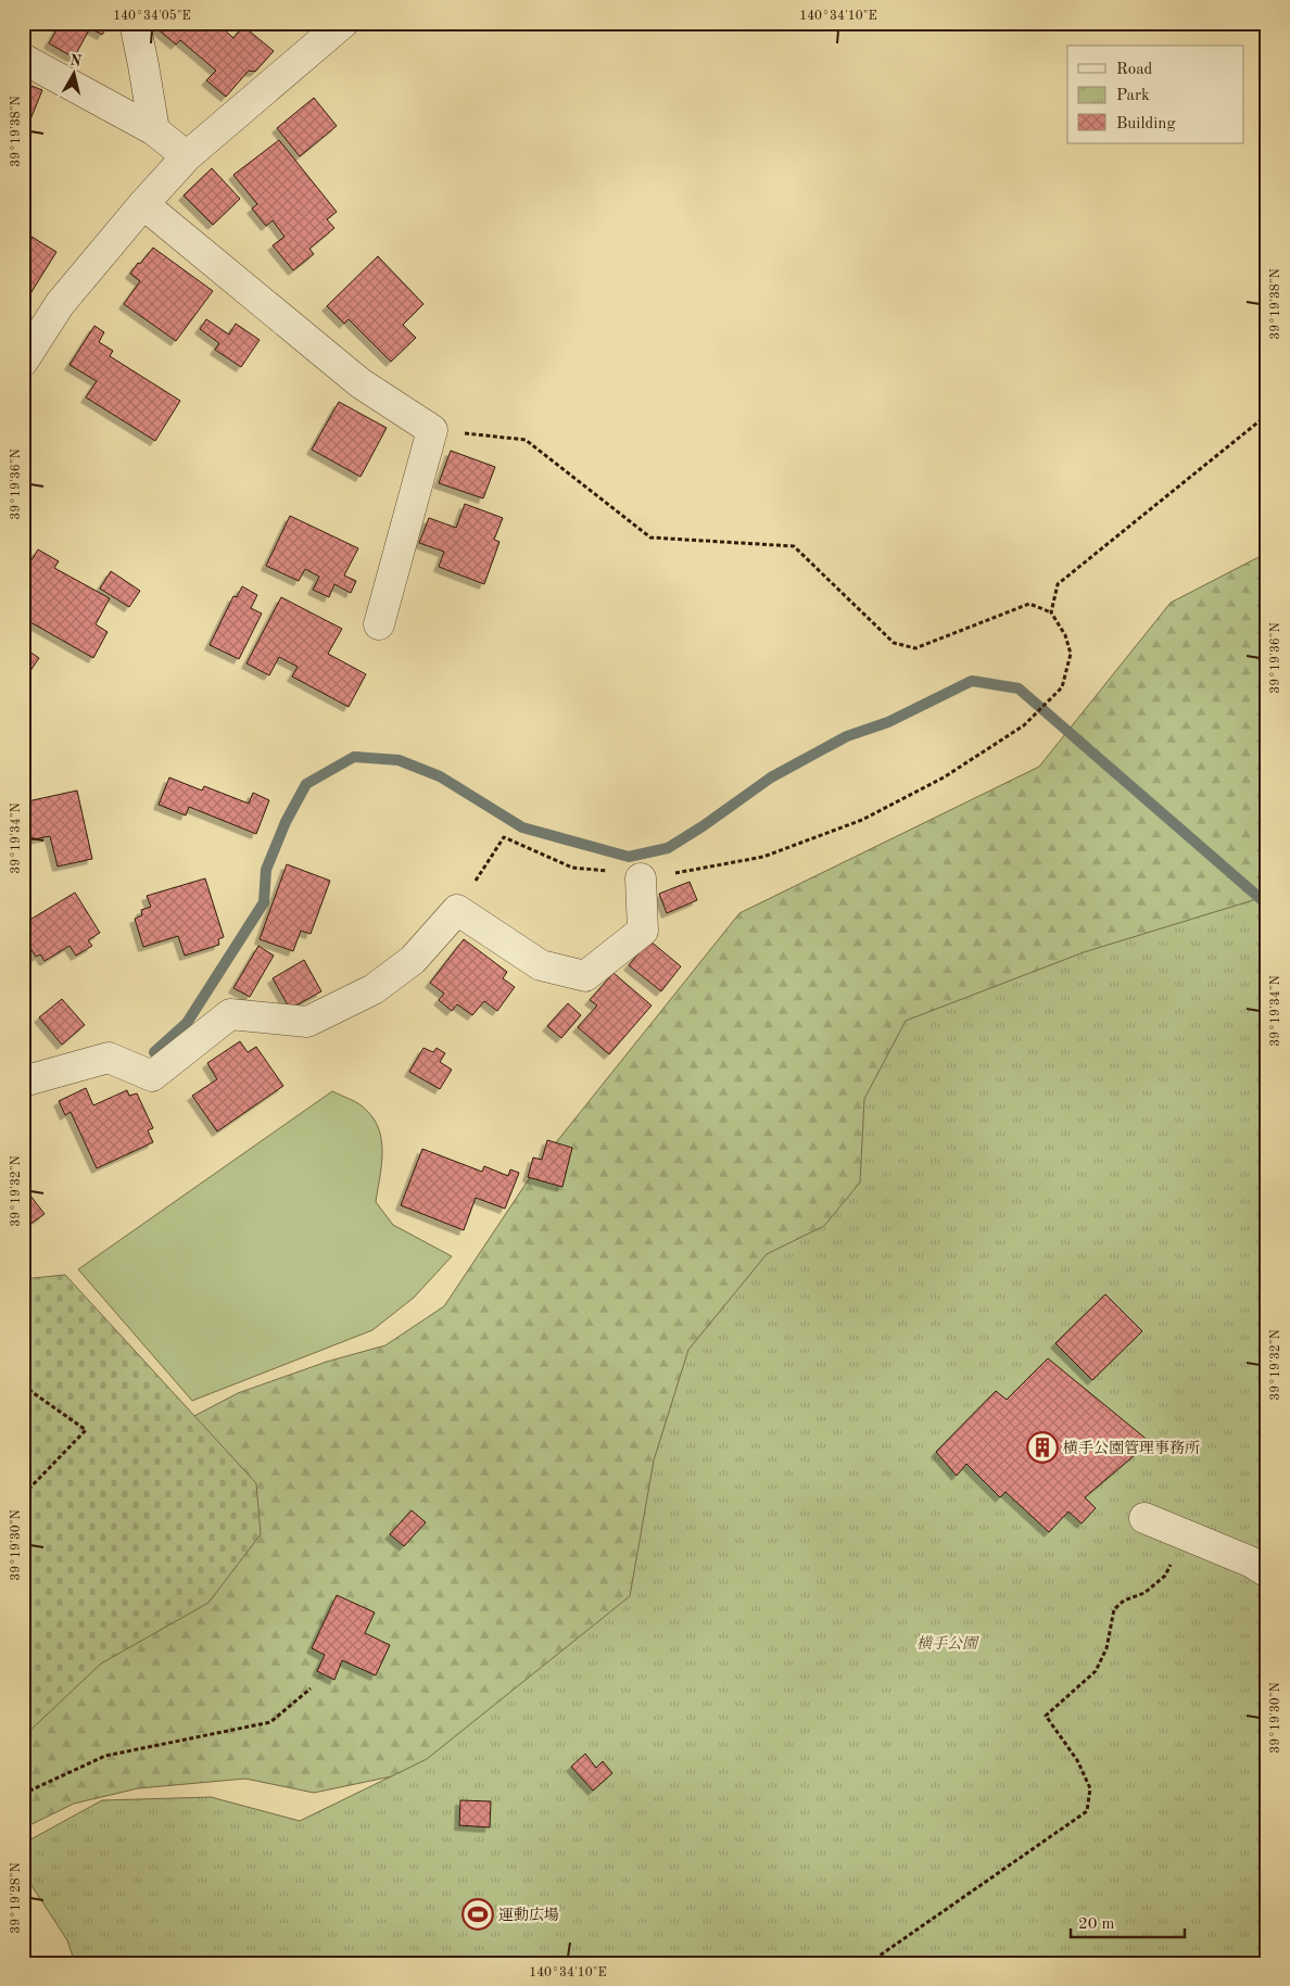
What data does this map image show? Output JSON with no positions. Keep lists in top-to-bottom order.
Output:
{
  "parks": ["横手公園"],
  "places": {
    "building": ["横手公園管理事務所"],
    "sports": ["運動広場"]
  },
  "legend": ["Road", "Park", "Building"],
  "scale_bar": "20 m",
  "north": "top",
  "coordinates": [
    "140°34'05\"E",
    "140°34'10\"E",
    "39°19'38\"N",
    "39°19'36\"N",
    "39°19'34\"N",
    "39°19'32\"N",
    "39°19'30\"N",
    "39°19'28\"N"
  ]
}
